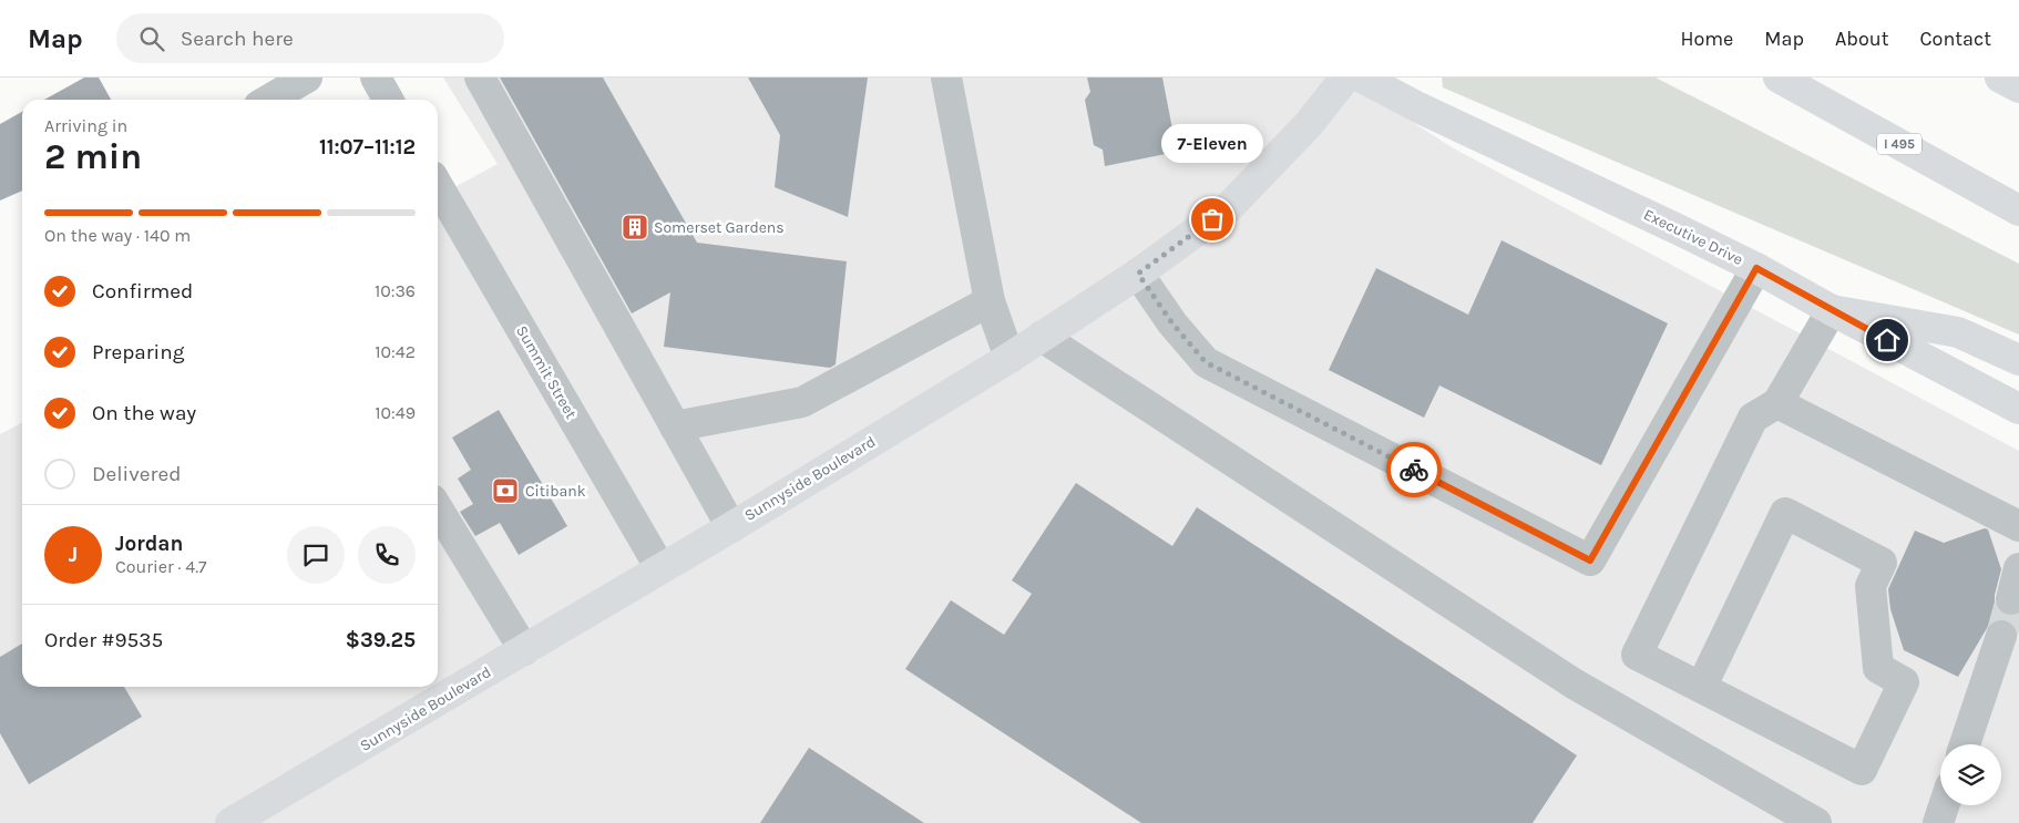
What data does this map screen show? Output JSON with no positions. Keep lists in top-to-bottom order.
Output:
{
  "streets": {
    "main road": ["I 495", "Executive Drive", "Sunnyside Boulevard"],
    "street": ["Summit Street"]
  },
  "crossings": [
    ["Summit Street", "Sunnyside Boulevard"]
  ],
  "places": {
    "other": ["7-Eleven"],
    "building": ["Somerset Gardens"],
    "bank": ["Citibank"]
  },
  "page": {
    "header": "Map",
    "search": "Search here",
    "nav": [
      "Home",
      "Map",
      "About",
      "Contact"
    ],
    "heading": ["2 min", "Arriving in", "11:07–11:12"],
    "panel": [
      "Jordan",
      "Courier · 4.7",
      "Order #9535",
      "$39.25"
    ],
    "bubble": "7-Eleven",
    "bar": "On the way · 140 m",
    "list": [
      ["Confirmed", "10:36"],
      ["Preparing", "10:42"],
      ["On the way", "10:49"],
      "Delivered"
    ],
    "round": "J"
  }
}
